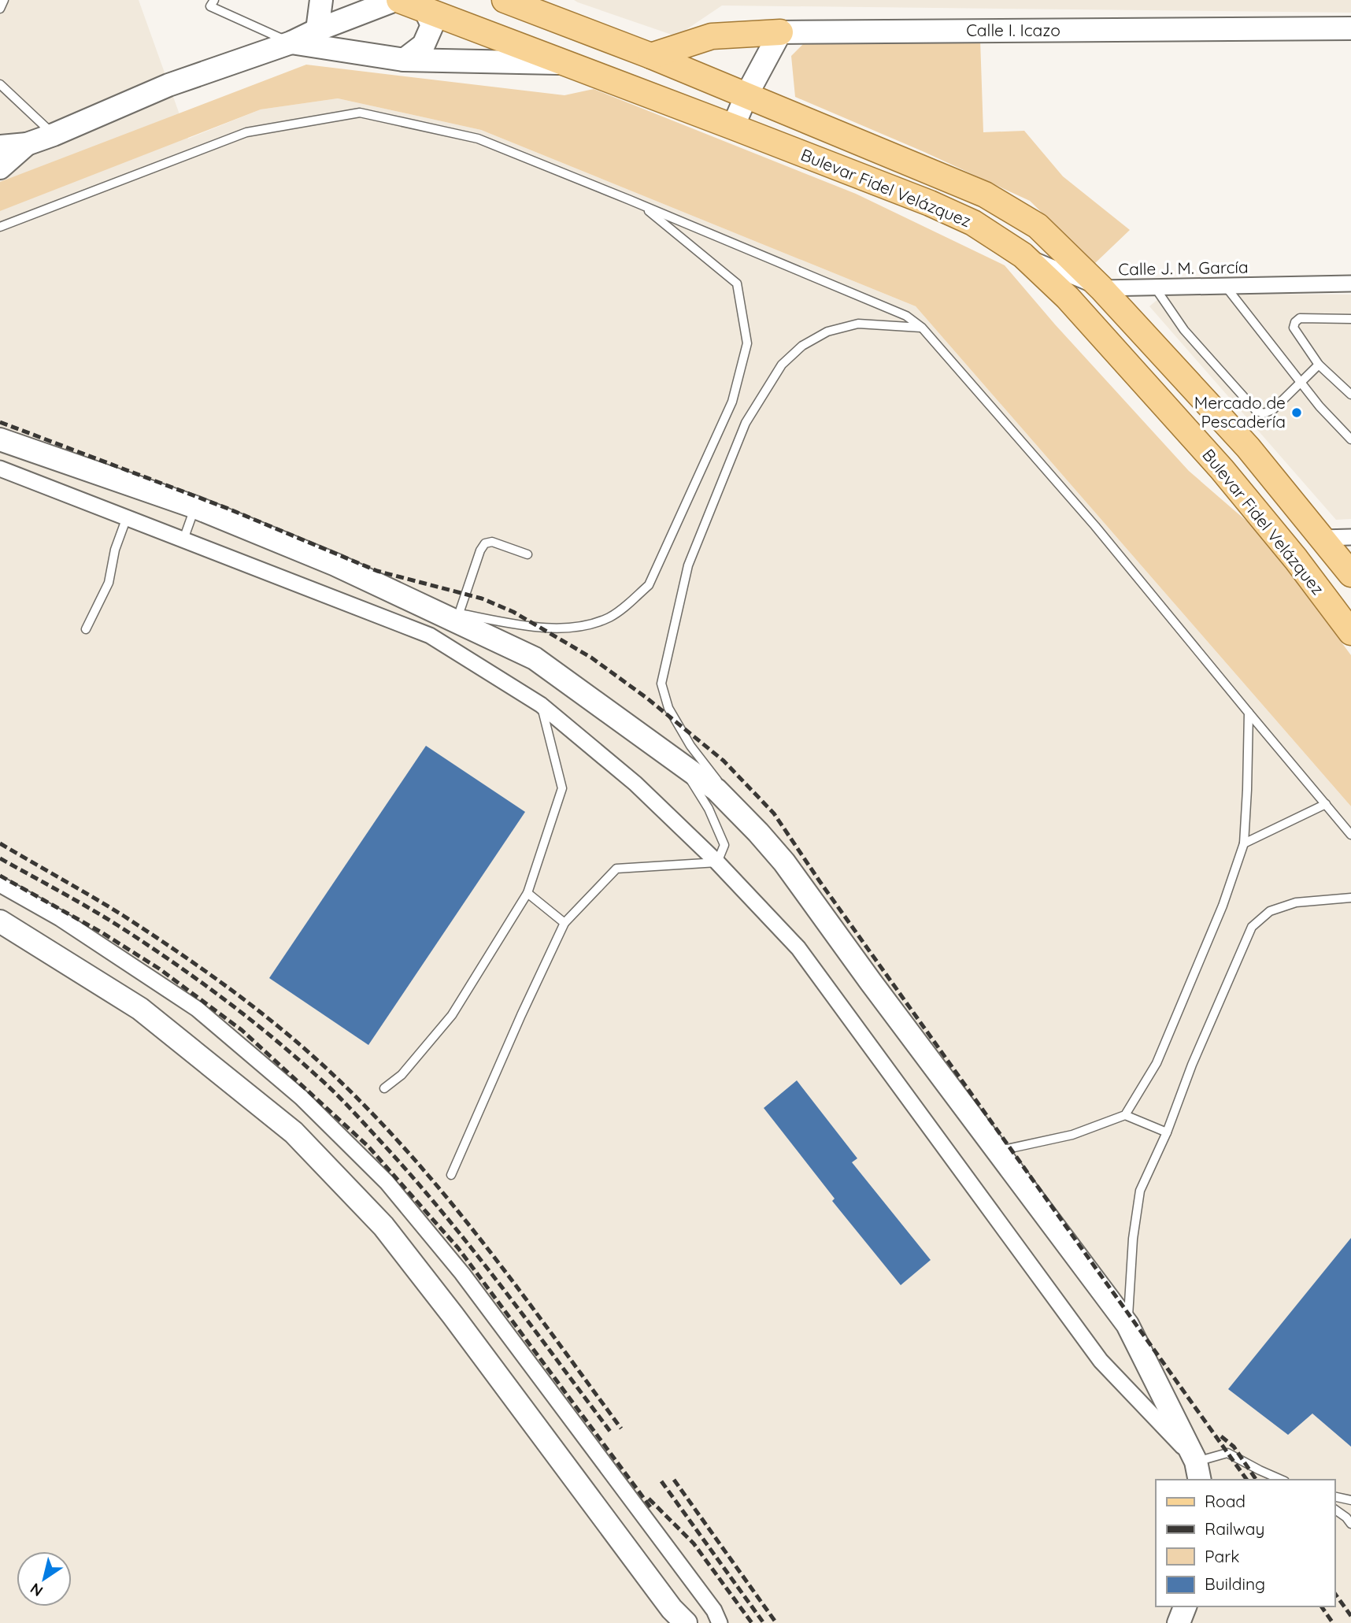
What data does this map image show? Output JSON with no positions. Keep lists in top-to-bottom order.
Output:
{
  "streets": {
    "main road": ["Bulevar Fidel Velázquez"],
    "street": ["Calle I. Icazo", "Calle J. M. García"]
  },
  "crossings": [
    ["Bulevar Fidel Velázquez", "Calle J. M. García"]
  ],
  "places": ["Mercado de Pescadería"],
  "legend": [
    "Road",
    "Railway",
    "Park",
    "Building"
  ],
  "north": "bottom left"
}
